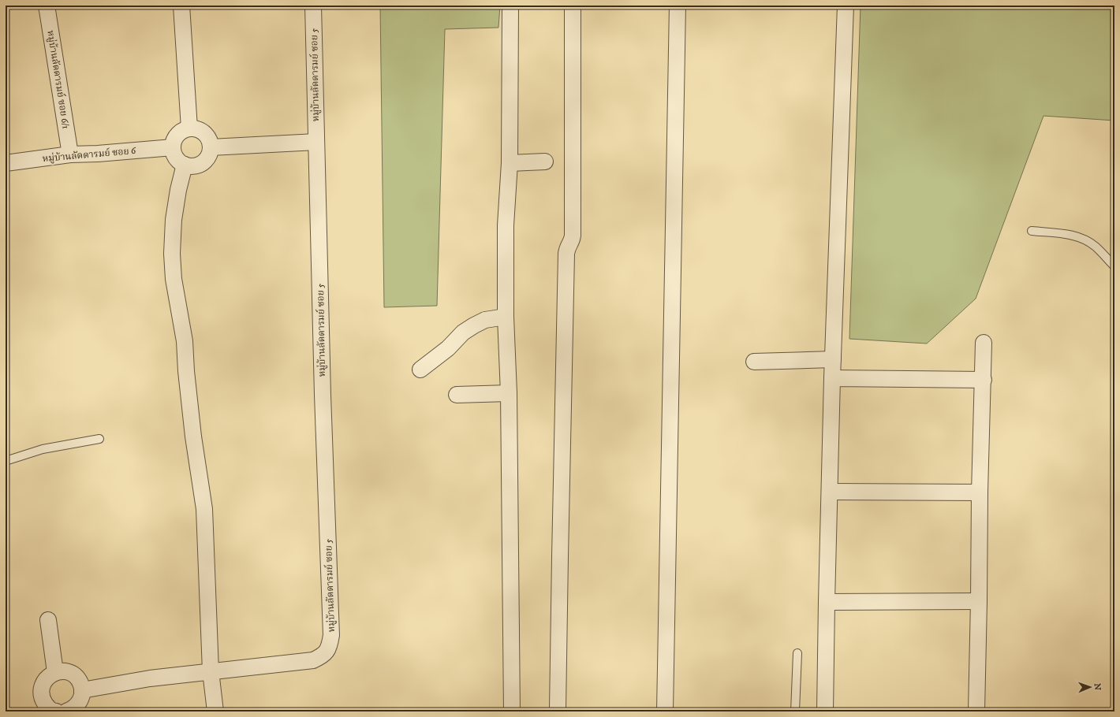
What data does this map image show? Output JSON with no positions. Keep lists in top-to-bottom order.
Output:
{
  "streets": {
    "street": ["หมู่บ้านลัดดารมย์ ซอย 5", "หมู่บ้านลัดดารมย์ ซอย 6/1", "หมู่บ้านลัดดารมย์ ซอย 6"]
  },
  "crossings": [
    ["หมู่บ้านลัดดารมย์ ซอย 6/1", "หมู่บ้านลัดดารมย์ ซอย 6"]
  ],
  "north": "right"
}
